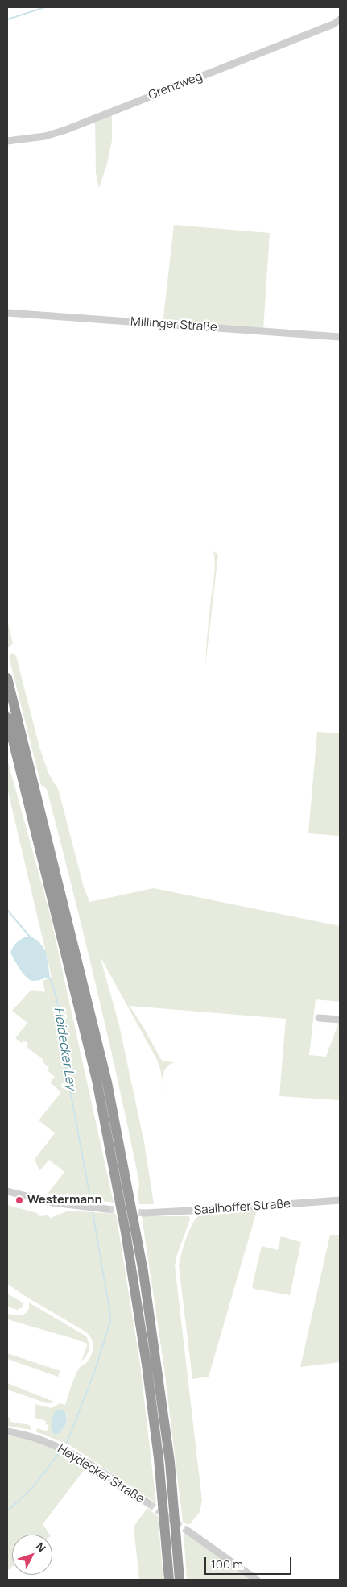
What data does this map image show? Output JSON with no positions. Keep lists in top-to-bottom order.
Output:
{
  "streets": {
    "street": [
      "Grenzweg",
      "Millinger Straße",
      "Saalhoffer Straße",
      "Heydecker Straße"
    ]
  },
  "water": ["Heidecker Ley"],
  "places": ["Westermann"],
  "scale_bar": "100 m",
  "north": "top right"
}
